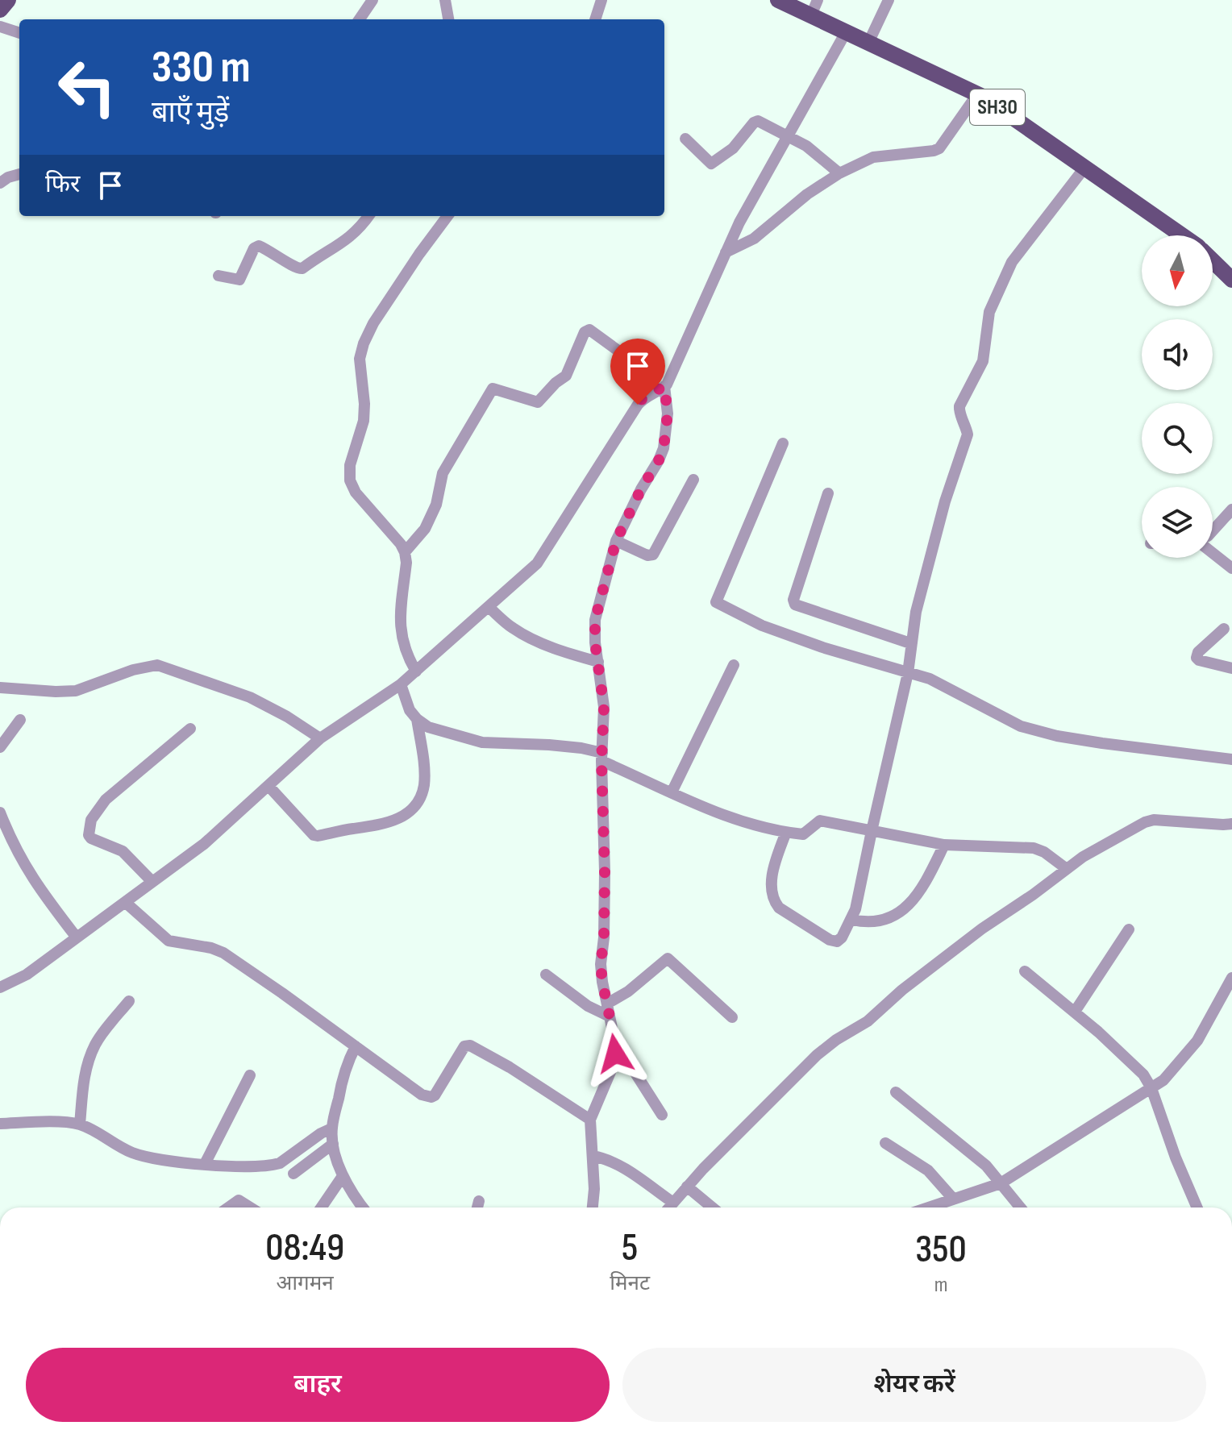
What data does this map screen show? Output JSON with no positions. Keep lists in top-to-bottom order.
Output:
{
  "streets": {
    "main road": ["SH30"]
  },
  "north": "bottom",
  "page": {
    "turn": ["330 m", "बाएँ मुड़ें"],
    "then": "फिर",
    "eta": [
      "08:49",
      "आगमन",
      "5",
      "मिनट",
      "350",
      "m"
    ],
    "buttons": ["बाहर", "शेयर करें"]
  }
}
